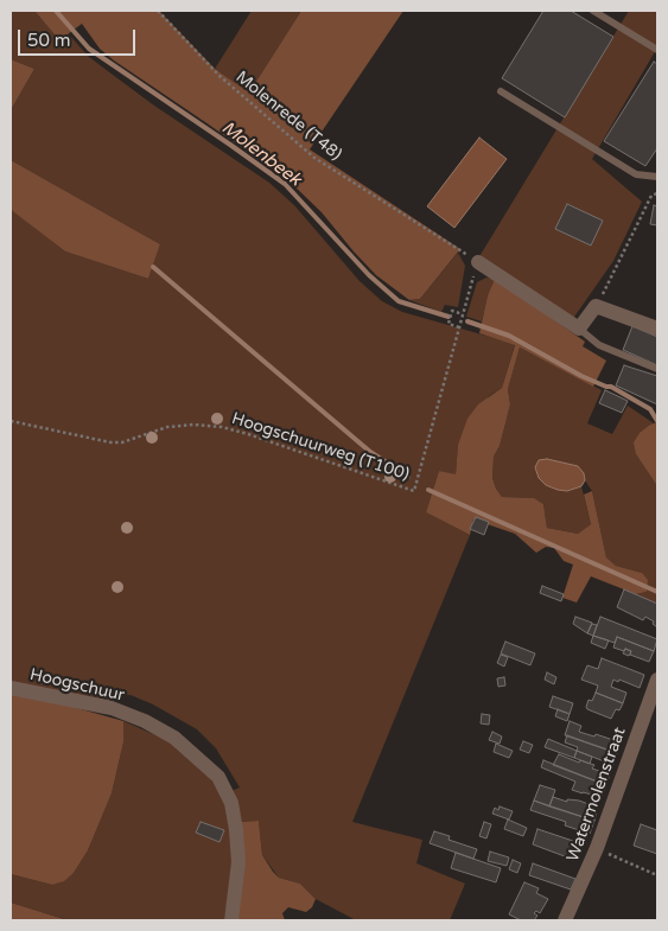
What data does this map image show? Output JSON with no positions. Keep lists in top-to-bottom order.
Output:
{
  "streets": {
    "street": ["Hoogschuur", "Watermolenstraat"],
    "path": ["Molenrede (T48)", "Hoogschuurweg (T100)"]
  },
  "water": ["Molenbeek"],
  "scale_bar": "50 m"
}
